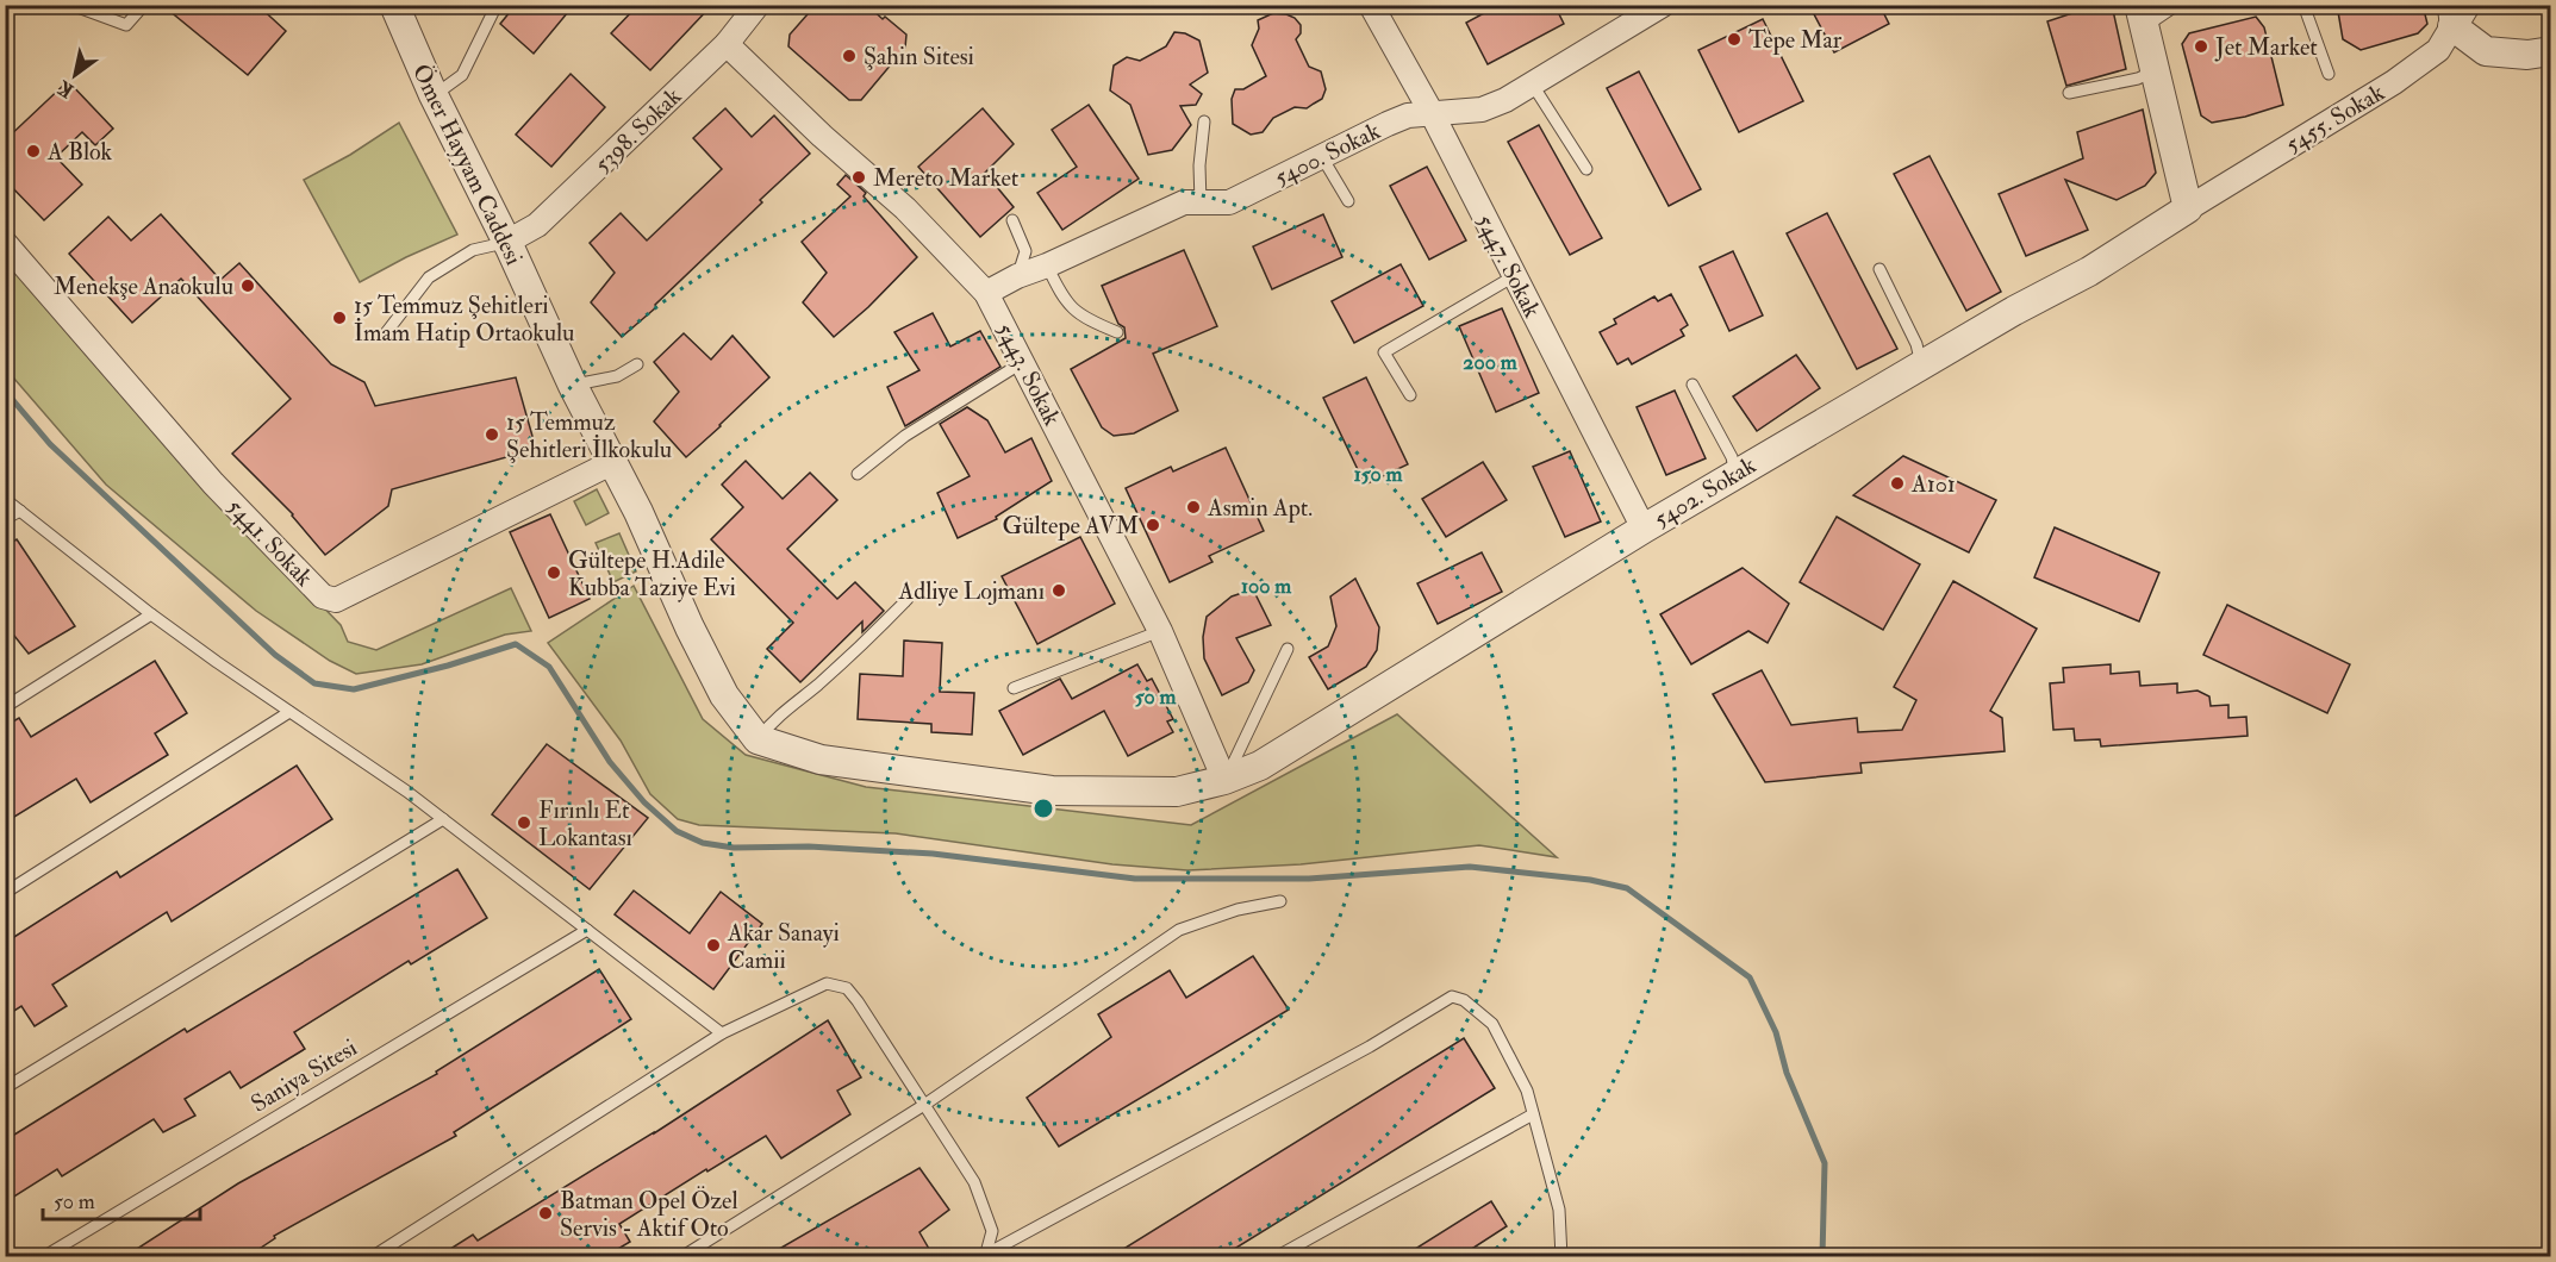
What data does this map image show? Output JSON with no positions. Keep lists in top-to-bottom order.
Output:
{
  "streets": {
    "street": [
      "5455. Sokak",
      "5398. Sokak",
      "5400. Sokak",
      "Ömer Hayyam Caddesi",
      "5447. Sokak",
      "5443. Sokak",
      "5402. Sokak",
      "5441. Sokak"
    ],
    "lane": ["Saniya Sitesi"]
  },
  "crossings": [
    ["5455. Sokak", "5402. Sokak"],
    ["5398. Sokak", "Ömer Hayyam Caddesi"],
    ["5398. Sokak", "5443. Sokak"],
    ["5400. Sokak", "5447. Sokak"],
    ["5400. Sokak", "5443. Sokak"],
    ["Ömer Hayyam Caddesi", "5441. Sokak"],
    ["5447. Sokak", "5402. Sokak"],
    ["5443. Sokak", "5402. Sokak"]
  ],
  "places": [
    "Tepe Mar",
    "Jet Market",
    "Şahin Sitesi",
    "A Blok",
    "Mereto Market",
    "Menekşe Anaokulu",
    "15 Temmuz Şehitleri İmam Hatip Ortaokulu",
    "15 Temmuz Şehitleri İlkokulu",
    "A101",
    "Asmin Apt.",
    "Gültepe AVM",
    "Gültepe H.Adile Kubba Taziye Evi",
    "Adliye Lojmanı",
    "Fırınlı Et Lokantası",
    "Akar Sanayi Camii",
    "Batman Opel Özel Servis - Aktif Oto"
  ],
  "scale_bar": "50 m",
  "north": "bottom left",
  "rings": [
    "200 m",
    "150 m",
    "100 m",
    "50 m"
  ]
}
